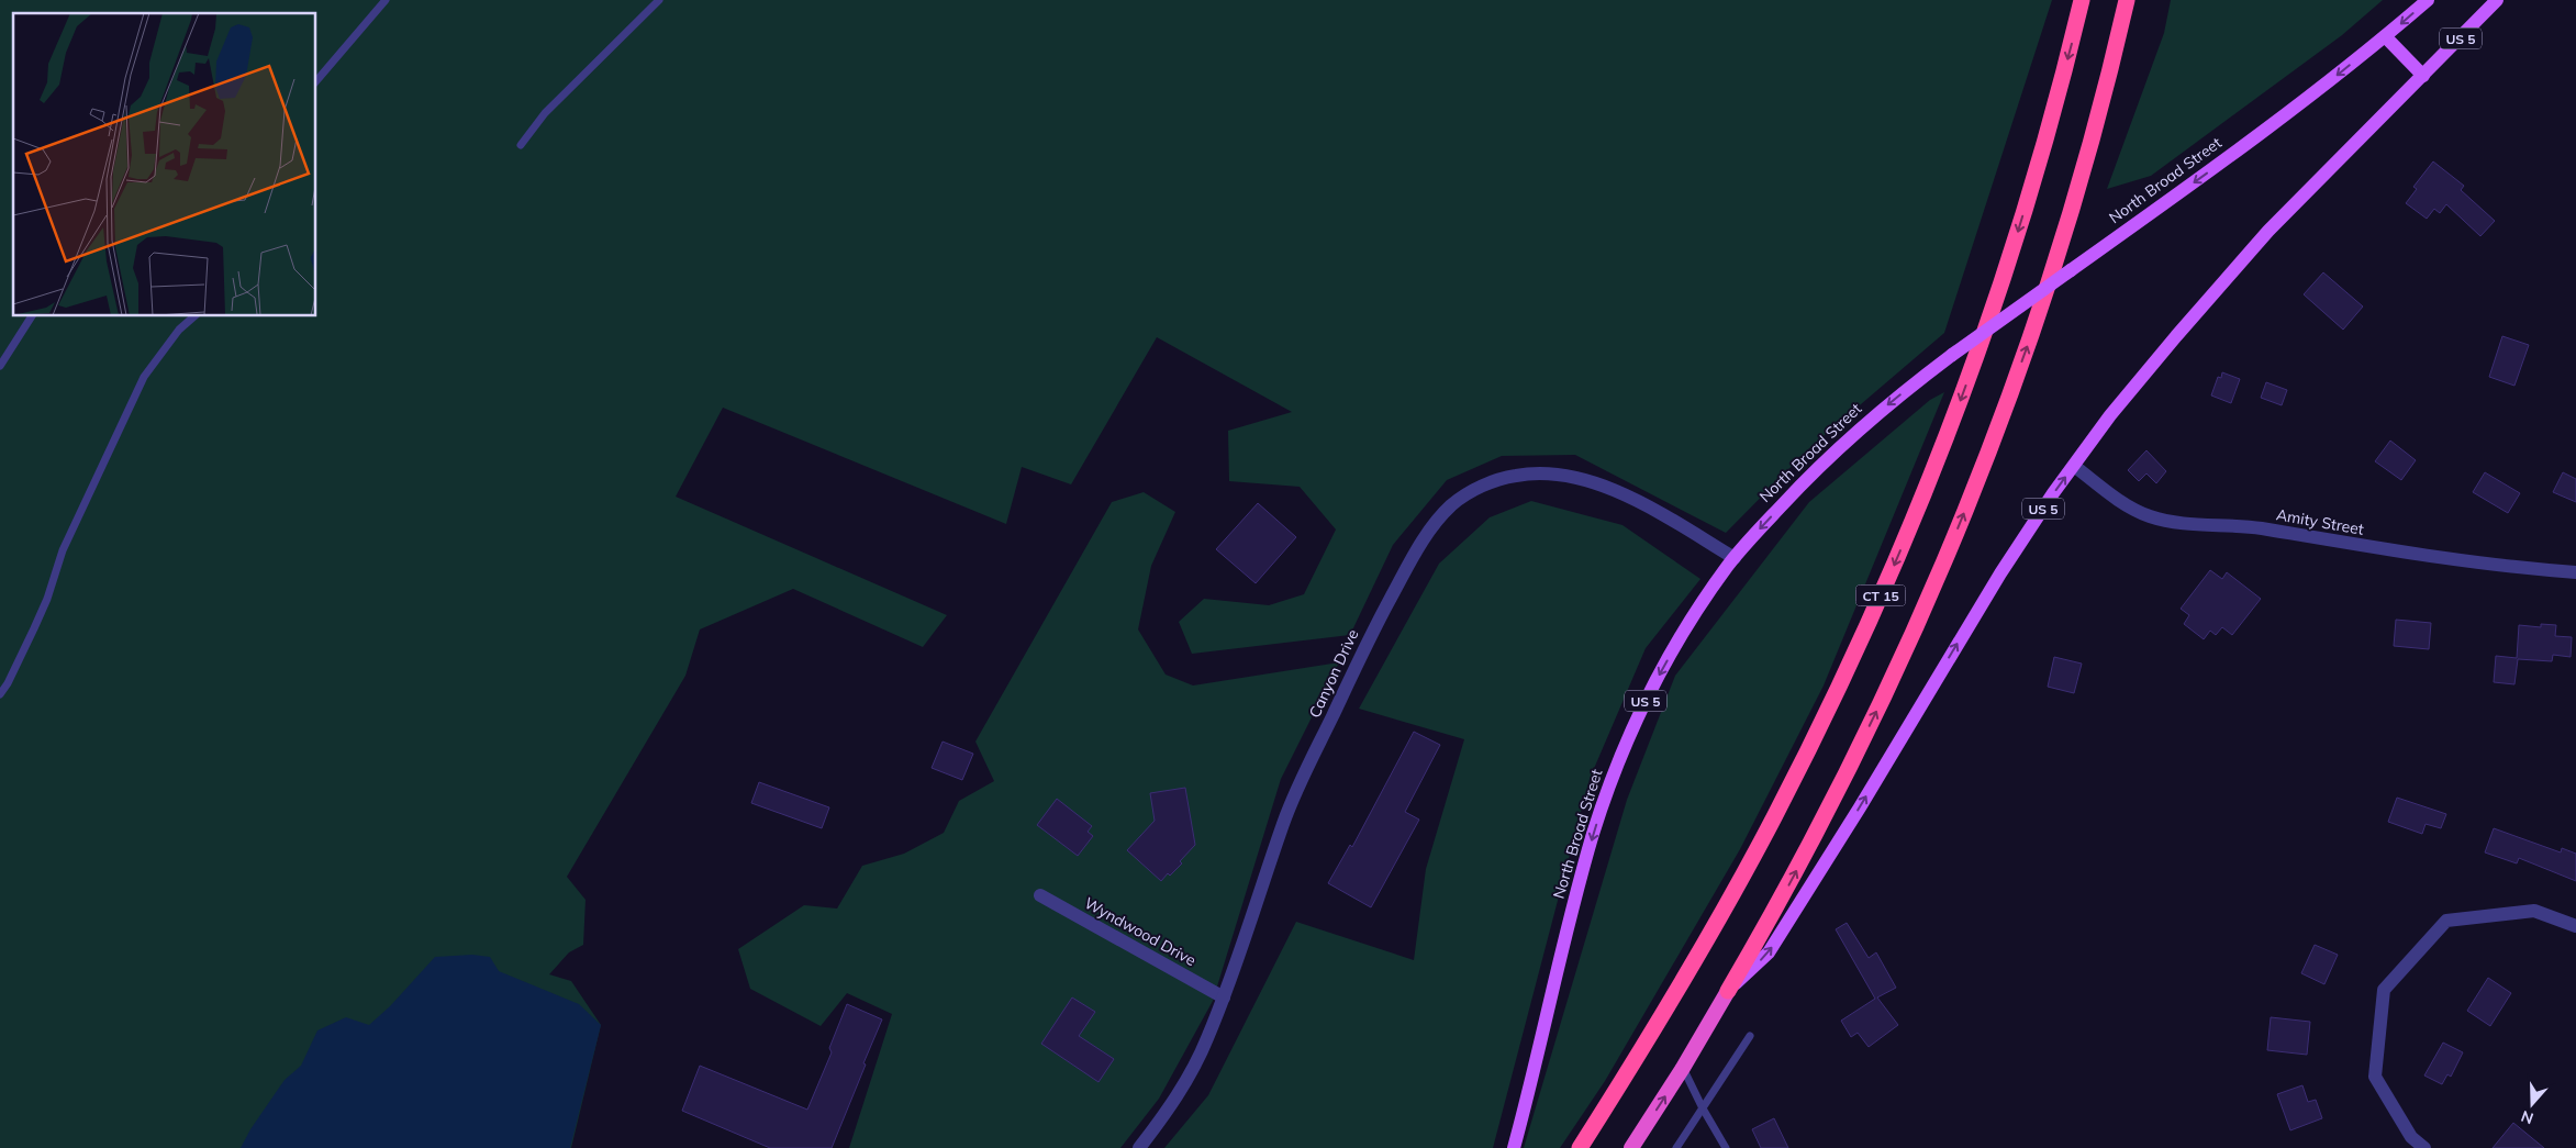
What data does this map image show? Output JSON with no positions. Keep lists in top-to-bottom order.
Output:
{
  "streets": {
    "highway": ["US 5", "CT 15"],
    "main road": ["North Broad Street"],
    "street": ["Amity Street", "Canyon Drive", "Wyndwood Drive"]
  },
  "crossings": [
    ["US 5", "Amity Street"],
    ["US 5", "CT 15"],
    ["North Broad Street", "Canyon Drive"],
    ["Canyon Drive", "Wyndwood Drive"]
  ],
  "one_way": ["North Broad Street"],
  "north": "bottom"
}
